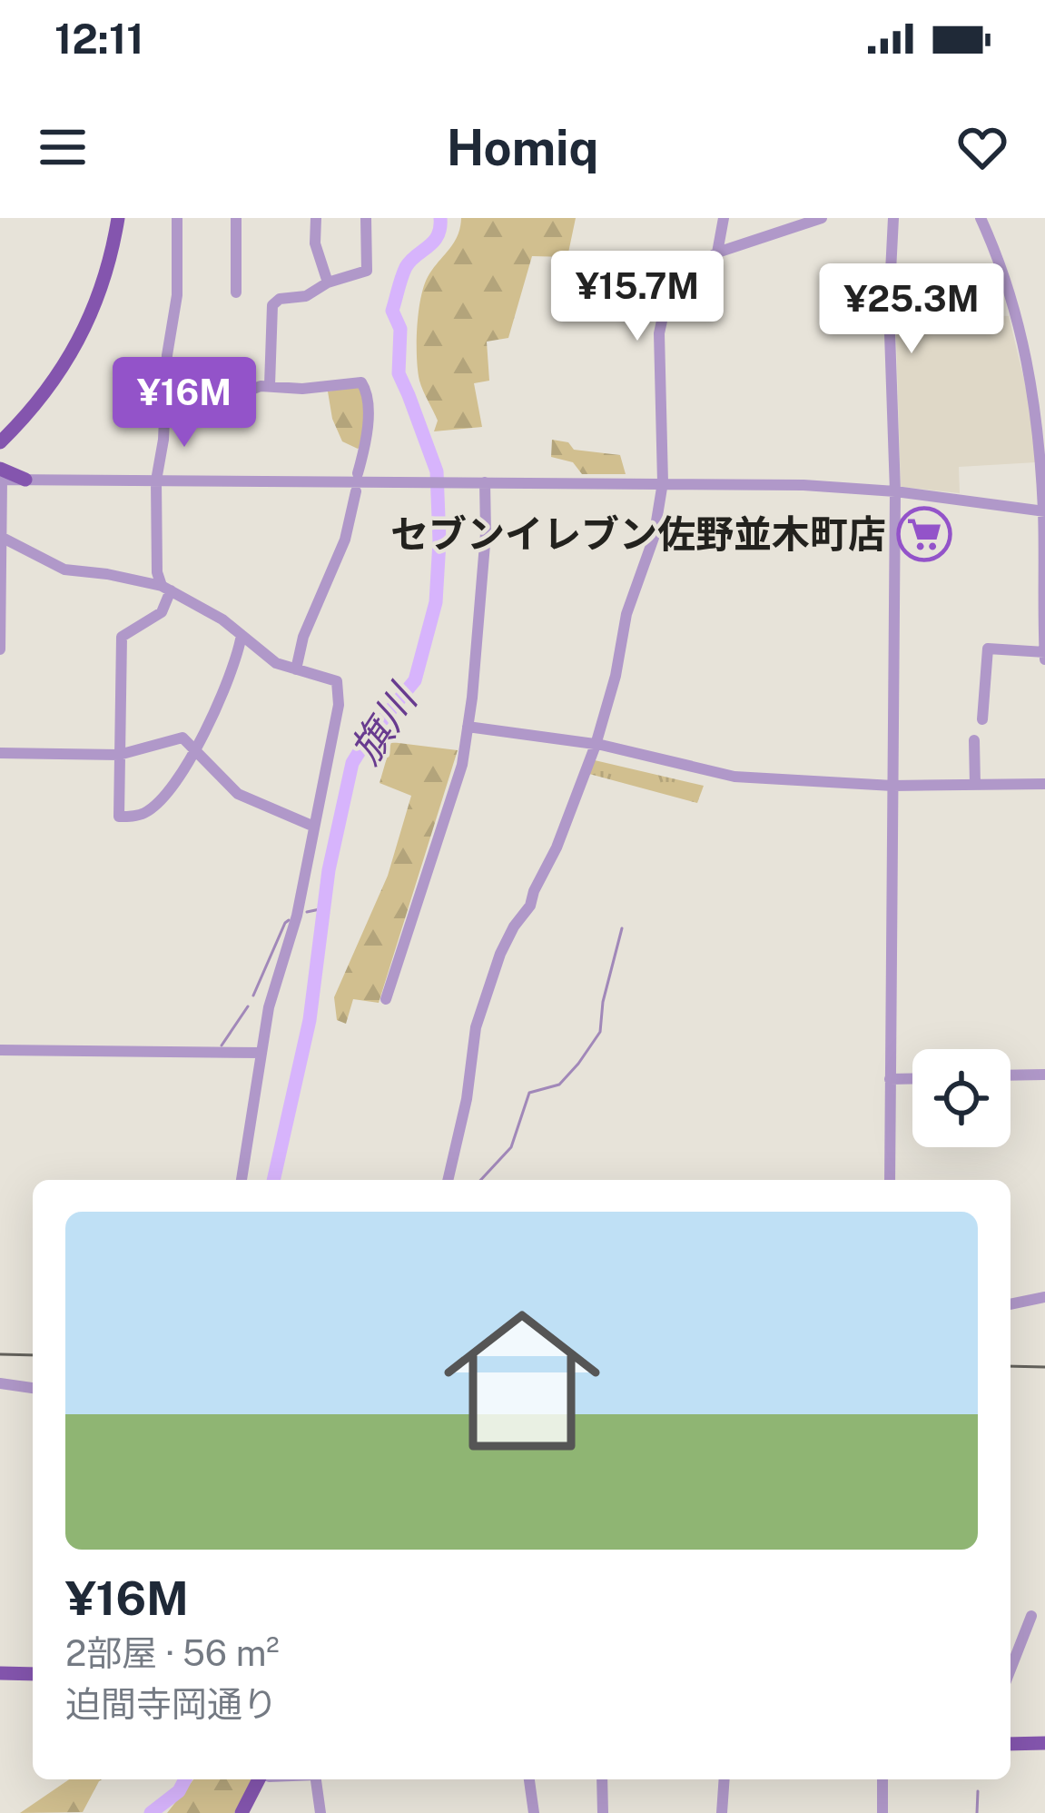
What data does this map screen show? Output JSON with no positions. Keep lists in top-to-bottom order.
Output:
{
  "water": ["旗川"],
  "places": {
    "supermarket": ["セブンイレブン佐野並木町店"]
  },
  "page": {
    "status": "12:11",
    "header": "Homiq",
    "price": ["¥15.7M", "¥25.3M", "¥16M"],
    "list": [
      {
        "name": "¥16M",
        "note": "2部屋 · 56 m² · 迫間寺岡通り"
      }
    ]
  }
}
